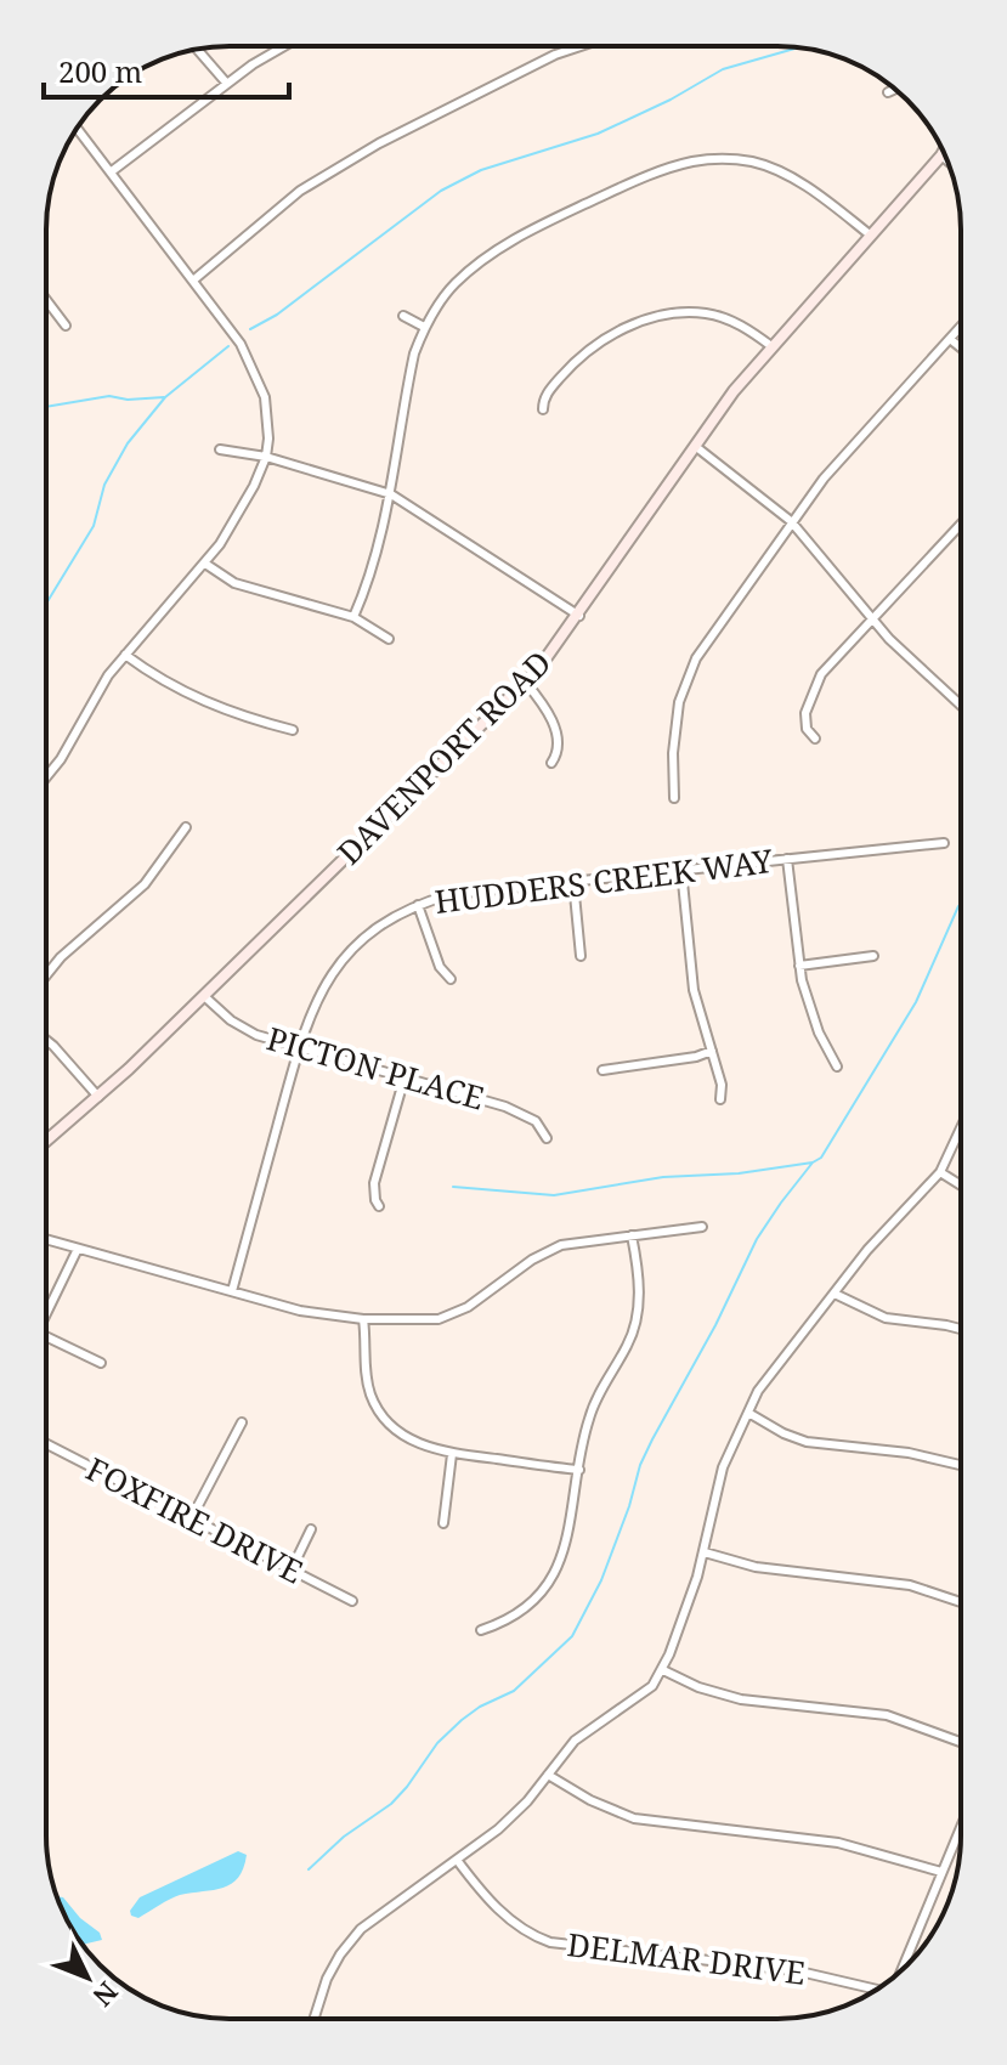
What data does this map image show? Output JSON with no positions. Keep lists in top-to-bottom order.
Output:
{
  "streets": {
    "street": [
      "DAVENPORT ROAD",
      "HUDDERS CREEK WAY",
      "PICTON PLACE",
      "FOXFIRE DRIVE",
      "DELMAR DRIVE"
    ]
  },
  "crossings": [
    ["DAVENPORT ROAD", "PICTON PLACE"],
    ["HUDDERS CREEK WAY", "PICTON PLACE"]
  ],
  "scale_bar": "200 m",
  "north": "bottom right"
}
